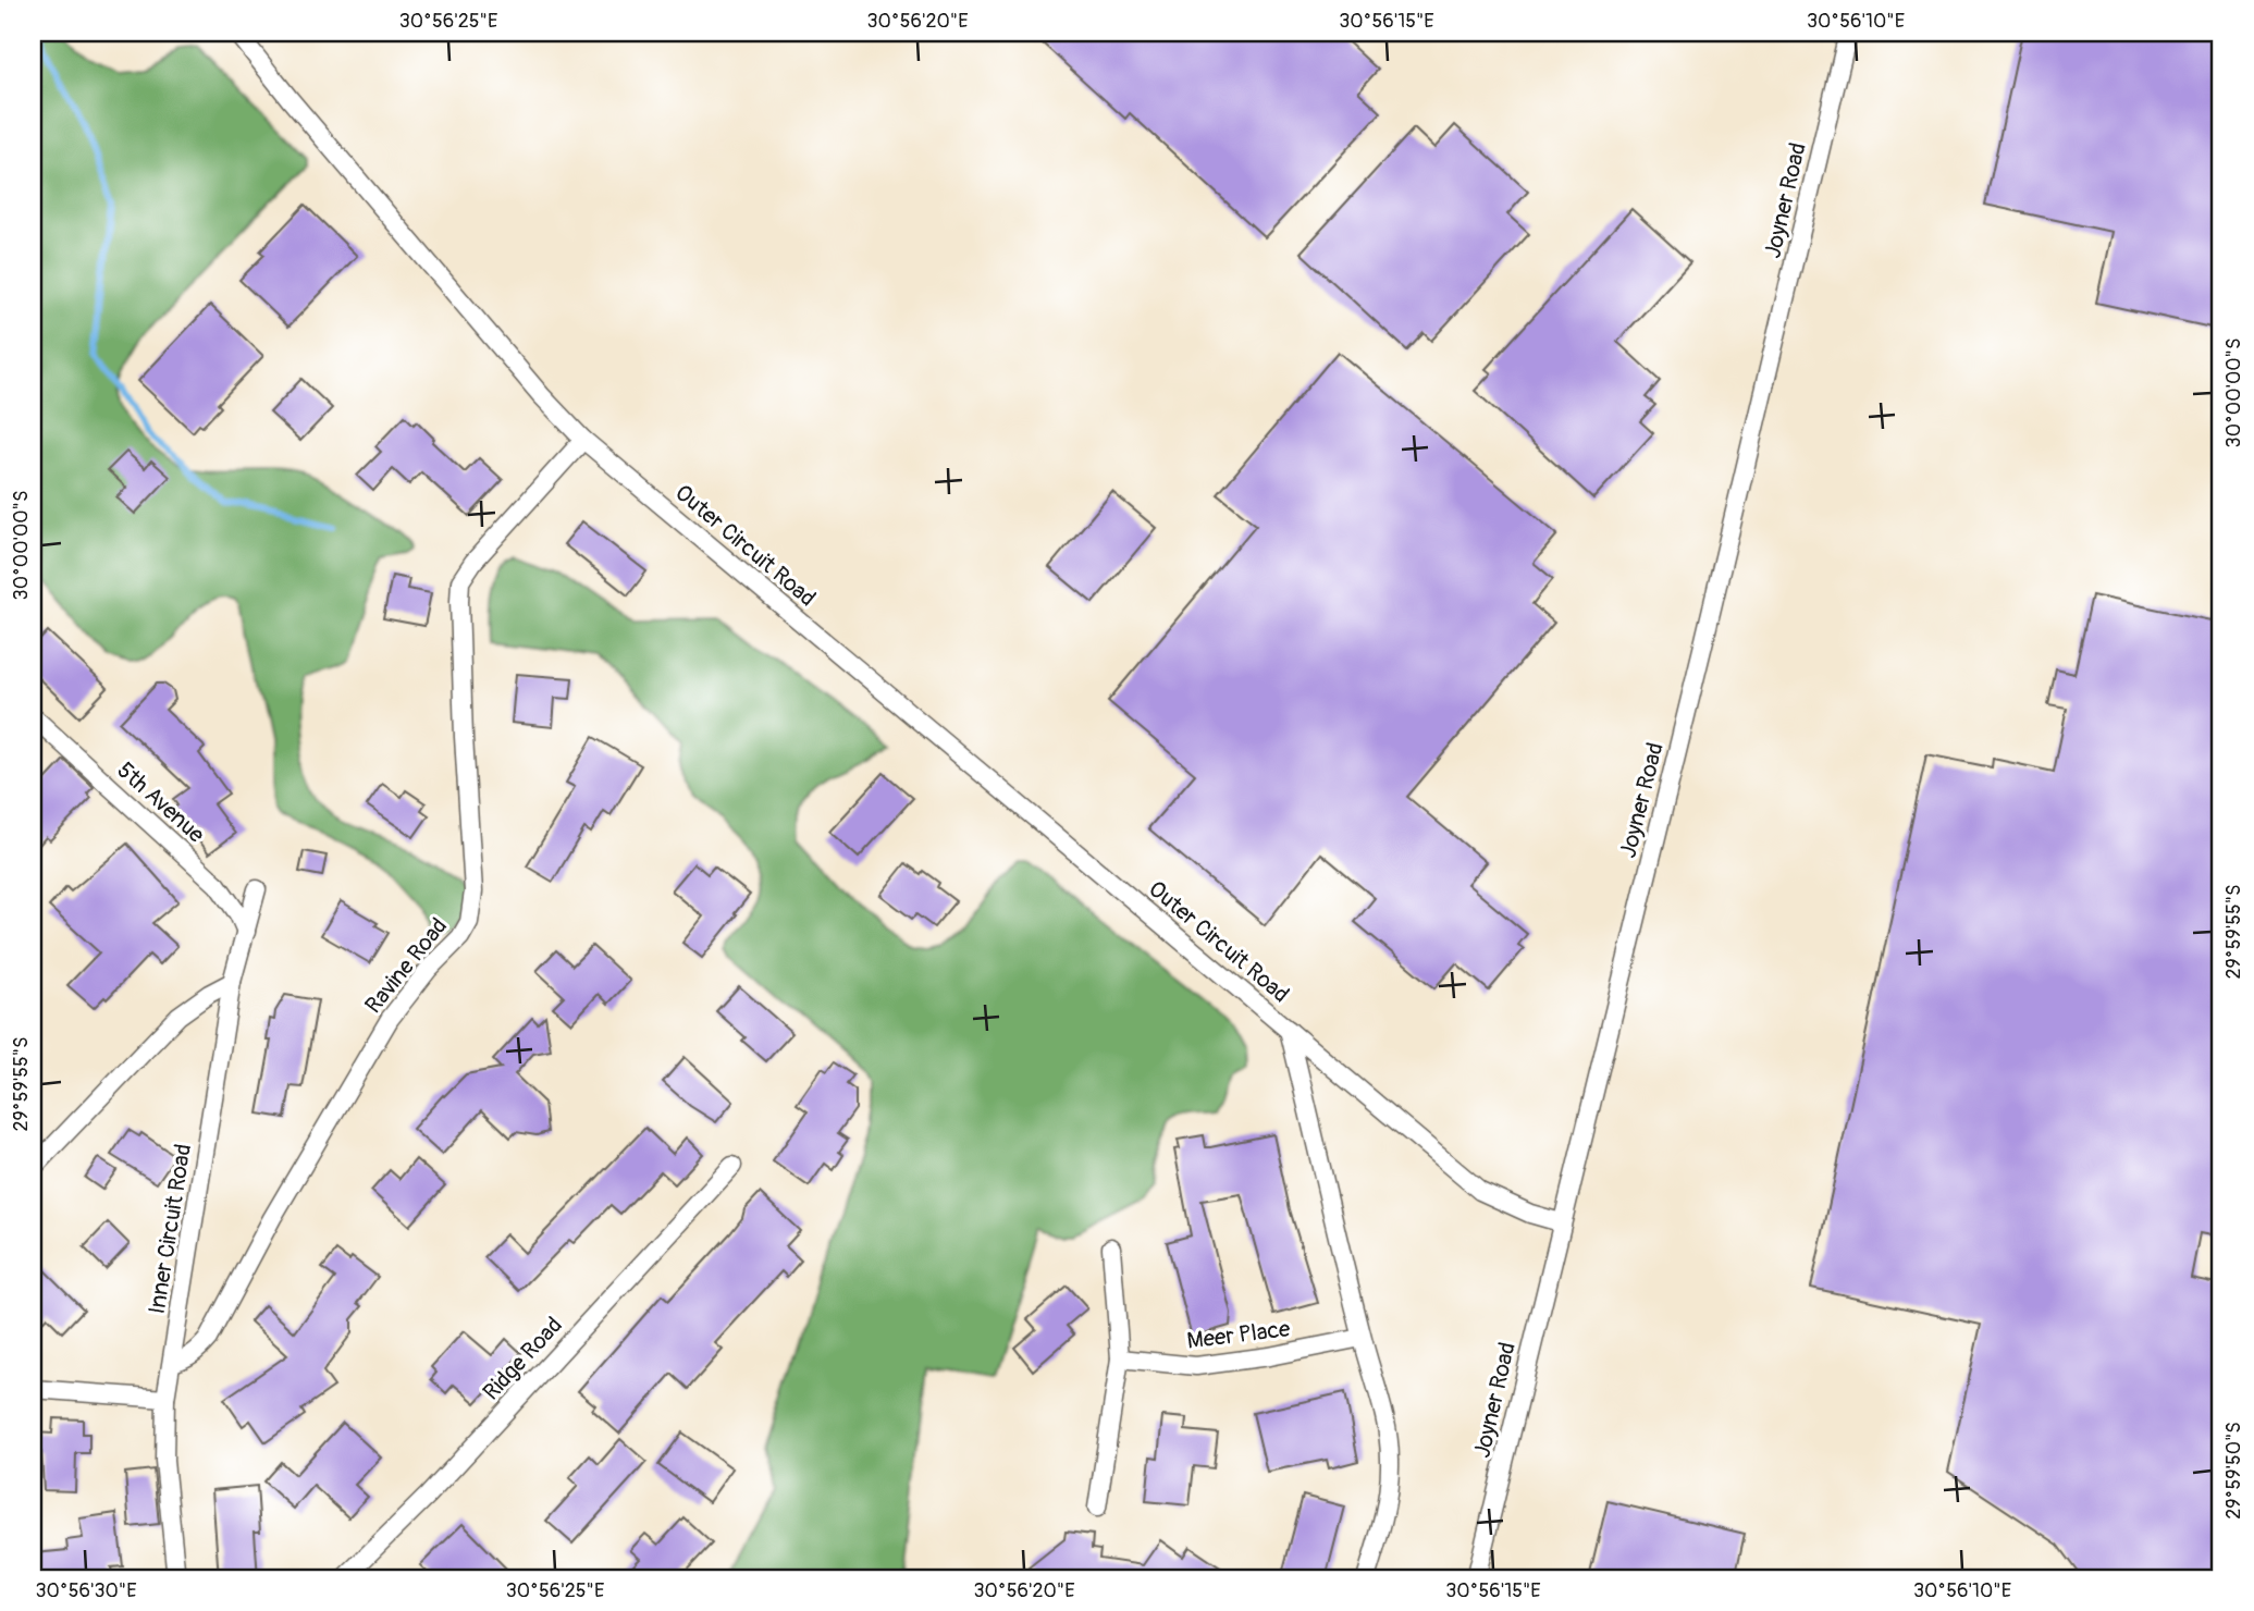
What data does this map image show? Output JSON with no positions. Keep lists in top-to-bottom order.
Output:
{
  "streets": {
    "street": [
      "Joyner Road",
      "Outer Circuit Road",
      "5th Avenue",
      "Ravine Road",
      "Inner Circuit Road",
      "Meer Place",
      "Ridge Road"
    ]
  },
  "crossings": [
    ["Joyner Road", "Outer Circuit Road"],
    ["Outer Circuit Road", "Ravine Road"],
    ["Outer Circuit Road", "Meer Place"],
    ["5th Avenue", "Inner Circuit Road"],
    ["Ravine Road", "Inner Circuit Road"]
  ],
  "coordinates": [
    "30°56'25\"E",
    "30°56'20\"E",
    "30°56'15\"E",
    "30°56'10\"E",
    "30°00'00\"S",
    "29°59'55\"S",
    "29°59'50\"S",
    "30°56'30\"E"
  ]
}
